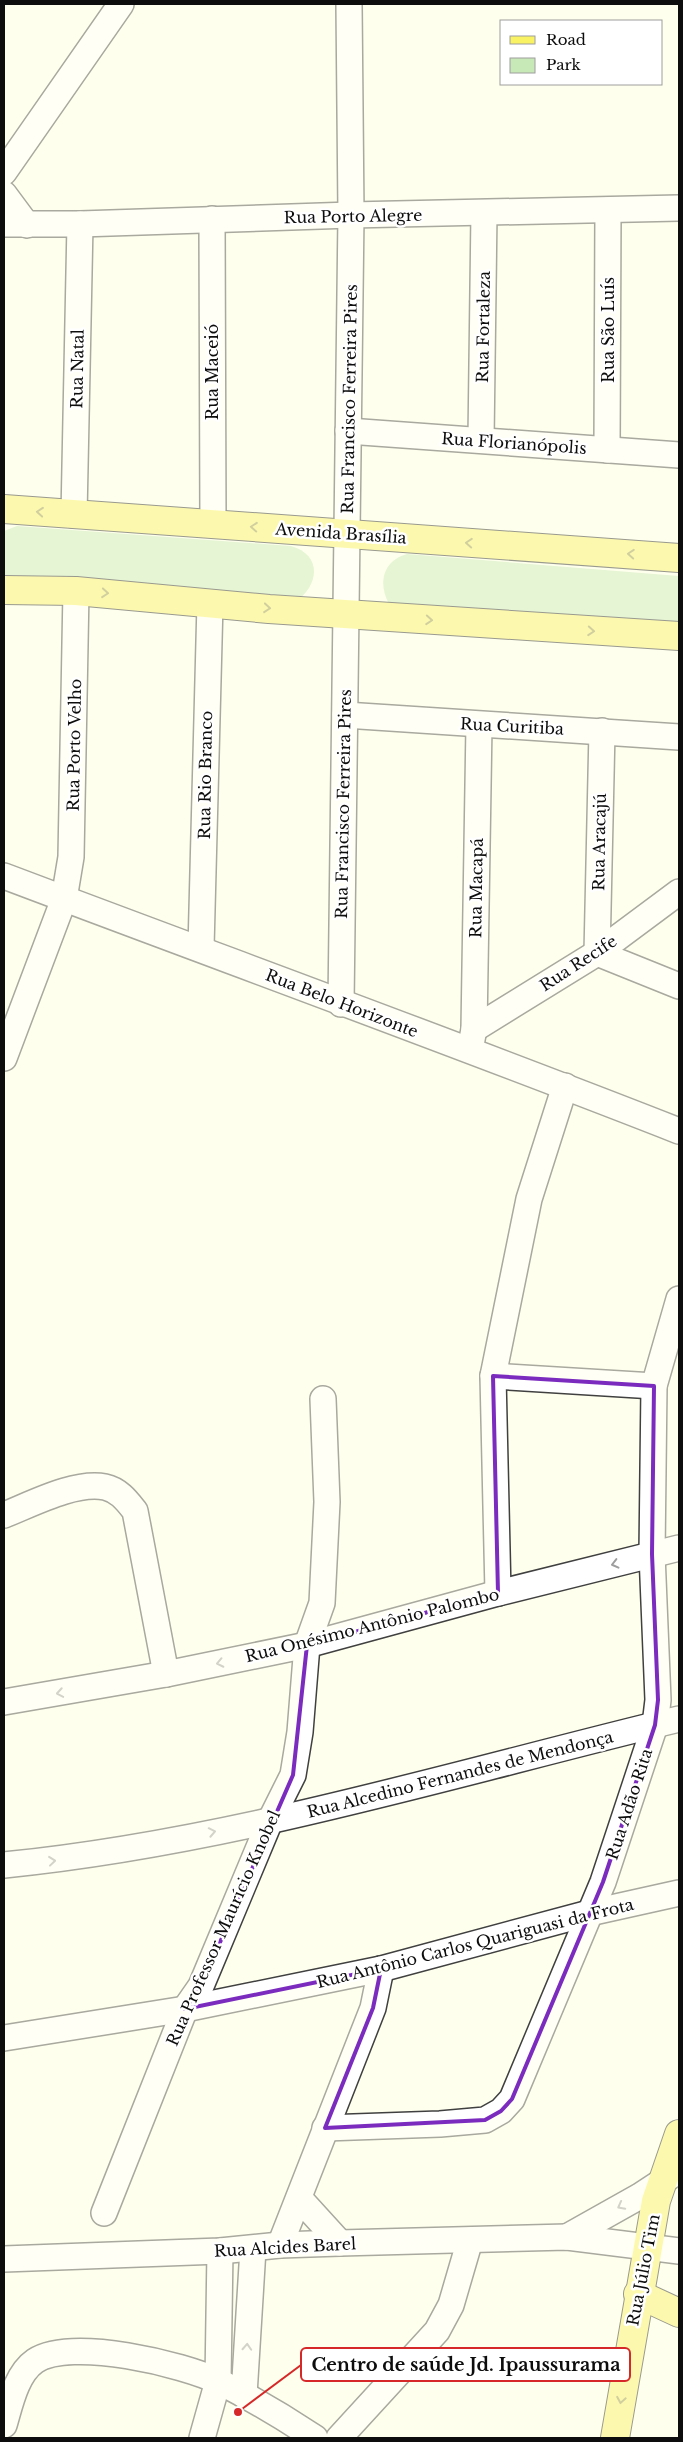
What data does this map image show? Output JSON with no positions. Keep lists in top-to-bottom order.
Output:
{
  "streets": {
    "main road": ["Avenida Brasília", "Rua Júlio Tim"],
    "street": [
      "Rua Porto Alegre",
      "Rua Fortaleza",
      "Rua São Luís",
      "Rua Natal",
      "Rua Maceió",
      "Rua Francisco Ferreira Pires",
      "Rua Florianópolis",
      "Rua Curitiba",
      "Rua Porto Velho",
      "Rua Rio Branco",
      "Rua Aracajú",
      "Rua Macapá",
      "Rua Recife",
      "Rua Belo Horizonte",
      "Rua Onésimo Antônio Palombo",
      "Rua Alcedino Fernandes de Mendonça",
      "Rua Adão Rita",
      "Rua Professor Maurício Knobel",
      "Rua Antônio Carlos Quariguasi da Frota",
      "Rua Alcides Barel"
    ]
  },
  "crossings": [
    ["Rua Porto Alegre", "Rua Fortaleza"],
    ["Rua Porto Alegre", "Rua São Luís"],
    ["Rua Porto Alegre", "Rua Natal"],
    ["Rua Porto Alegre", "Rua Maceió"],
    ["Rua Porto Alegre", "Rua Francisco Ferreira Pires"],
    ["Rua Fortaleza", "Rua Florianópolis"],
    ["Rua São Luís", "Rua Florianópolis"],
    ["Rua Natal", "Avenida Brasília"],
    ["Rua Maceió", "Avenida Brasília"],
    ["Rua Francisco Ferreira Pires", "Rua Florianópolis"],
    ["Rua Francisco Ferreira Pires", "Avenida Brasília"],
    ["Rua Francisco Ferreira Pires", "Rua Curitiba"],
    ["Rua Francisco Ferreira Pires", "Rua Belo Horizonte"],
    ["Rua Curitiba", "Rua Aracajú"],
    ["Rua Curitiba", "Rua Macapá"],
    ["Rua Porto Velho", "Rua Belo Horizonte"],
    ["Rua Rio Branco", "Rua Belo Horizonte"],
    ["Rua Aracajú", "Rua Recife"],
    ["Rua Macapá", "Rua Recife"],
    ["Rua Macapá", "Rua Belo Horizonte"],
    ["Rua Recife", "Rua Belo Horizonte"],
    ["Rua Onésimo Antônio Palombo", "Rua Adão Rita"],
    ["Rua Onésimo Antônio Palombo", "Rua Professor Maurício Knobel"],
    ["Rua Alcedino Fernandes de Mendonça", "Rua Adão Rita"],
    ["Rua Alcedino Fernandes de Mendonça", "Rua Professor Maurício Knobel"],
    ["Rua Adão Rita", "Rua Antônio Carlos Quariguasi da Frota"],
    ["Rua Professor Maurício Knobel", "Rua Antônio Carlos Quariguasi da Frota"],
    ["Rua Alcides Barel", "Rua Júlio Tim"]
  ],
  "one_way": ["Rua Onésimo Antônio Palombo", "Rua Alcedino Fernandes de Mendonça", "Rua Júlio Tim"],
  "places": ["Centro de saúde Jd. Ipaussurama"],
  "legend": ["Road", "Park"]
}
